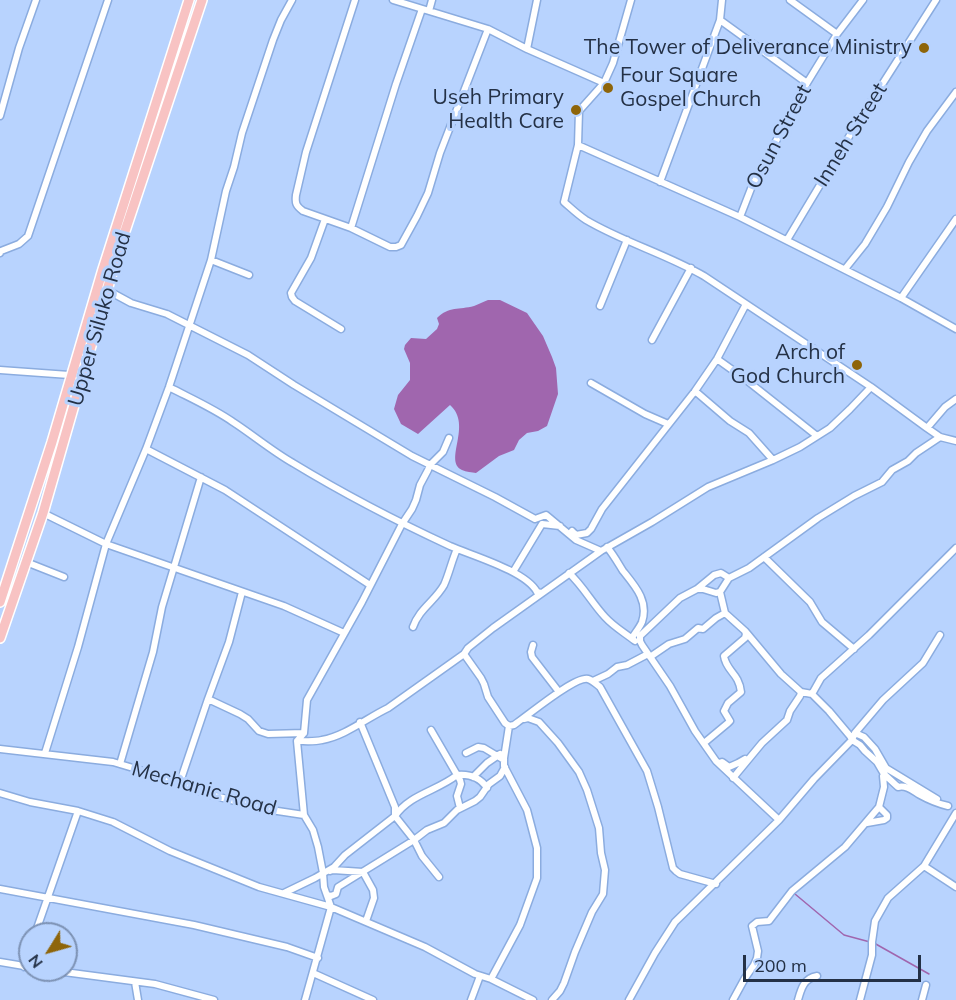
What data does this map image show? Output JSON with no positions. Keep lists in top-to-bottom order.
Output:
{
  "streets": {
    "main road": ["Upper Siluko Road"],
    "street": ["Inneh Street", "Osun Street", "Mechanic Road"]
  },
  "crossings": [
    ["Inneh Street", "Osun Street"]
  ],
  "places": [
    "The Tower of Deliverance Ministry",
    "Four Square Gospel Church",
    "Useh Primary Health Care",
    "Arch of God Church"
  ],
  "scale_bar": "200 m",
  "north": "bottom left"
}
